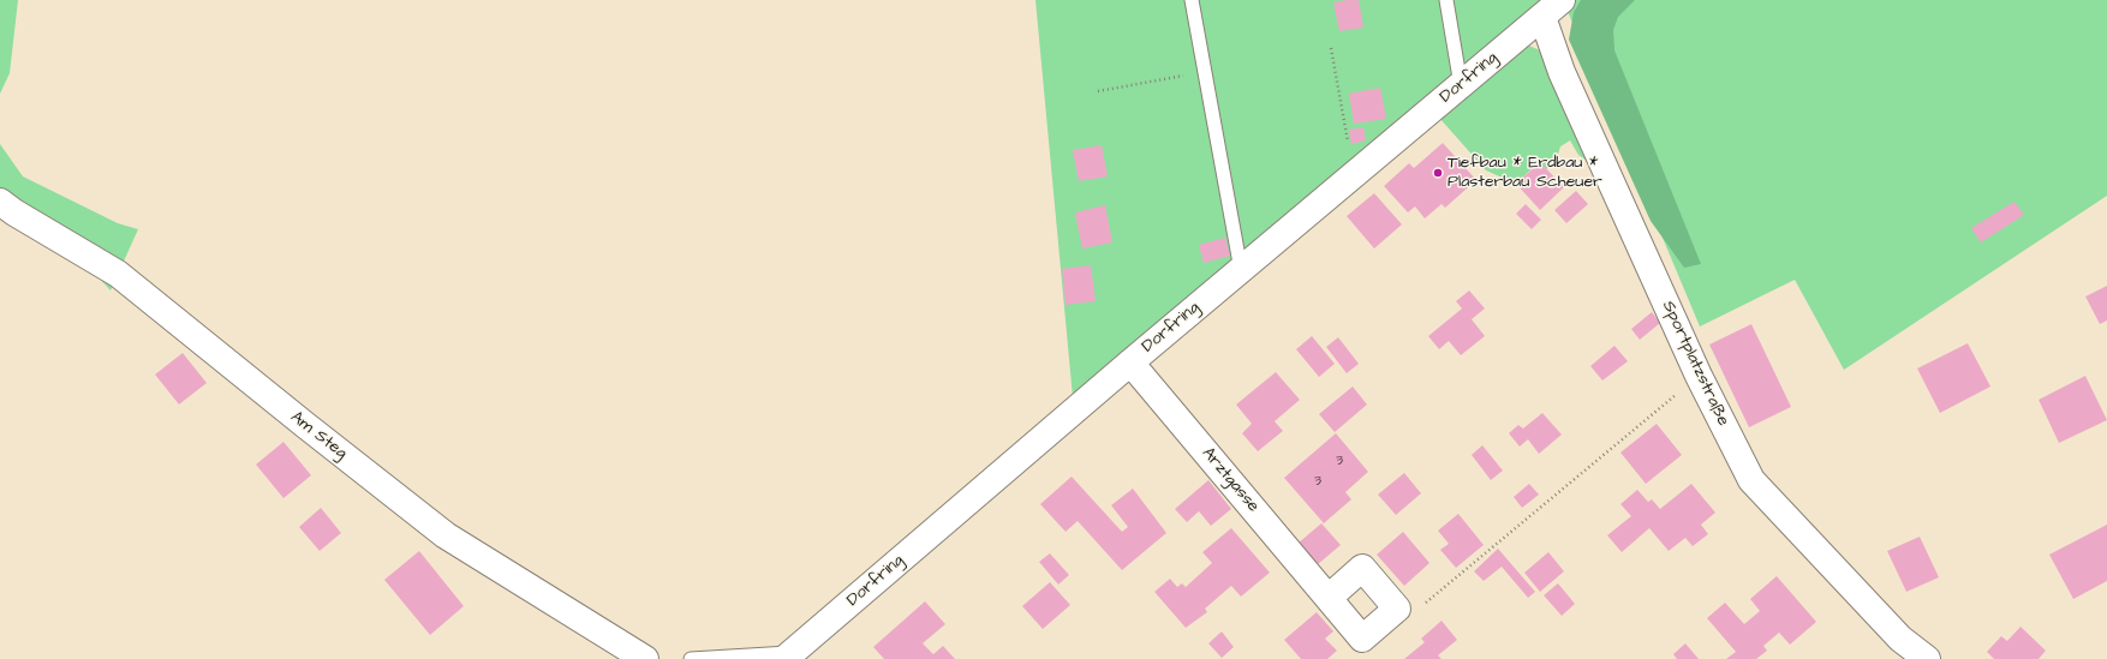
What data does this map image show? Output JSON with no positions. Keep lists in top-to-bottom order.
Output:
{
  "streets": {
    "street": [
      "Dorfring",
      "Sportplatzstraße",
      "Am Steg",
      "Arztgasse"
    ]
  },
  "crossings": [
    ["Dorfring", "Sportplatzstraße"],
    ["Dorfring", "Arztgasse"]
  ],
  "places": ["Tiefbau * Erdbau * Plasterbau Scheuer"],
  "house_numbers": ["3", "3"]
}
